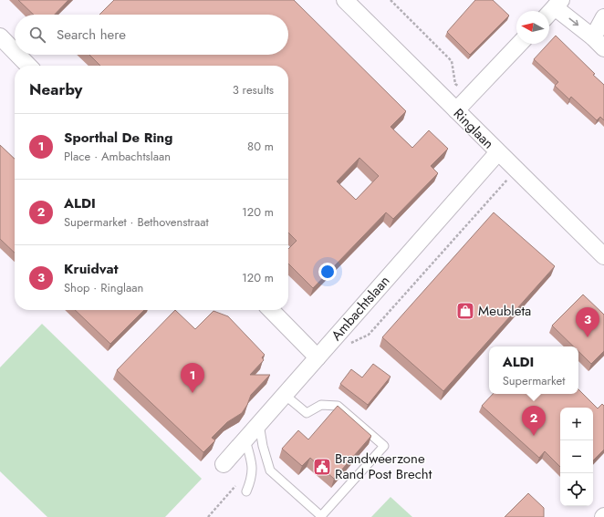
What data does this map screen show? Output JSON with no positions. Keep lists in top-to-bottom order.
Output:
{
  "streets": {
    "street": ["Ringlaan", "Ambachtslaan"]
  },
  "crossings": [
    ["Ringlaan", "Ambachtslaan"]
  ],
  "places": {
    "shop": ["Meubleta"],
    "public building": ["Brandweerzone Rand Post Brecht"]
  },
  "north": "left",
  "page": {
    "search": "Search here",
    "heading": ["Nearby", "3 results"],
    "list": [
      {
        "mark": "1",
        "name": "Sporthal De Ring",
        "note": "Place · Ambachtslaan",
        "value": "80 m"
      },
      {
        "mark": "2",
        "name": "ALDI",
        "note": "Supermarket · Bethovenstraat",
        "value": "120 m"
      },
      {
        "mark": "3",
        "name": "Kruidvat",
        "note": "Shop · Ringlaan",
        "value": "120 m"
      }
    ],
    "pins": ["3", "1", "2"],
    "popup": ["ALDI", "Supermarket"],
    "map_buttons": ["+", "−"]
  }
}
